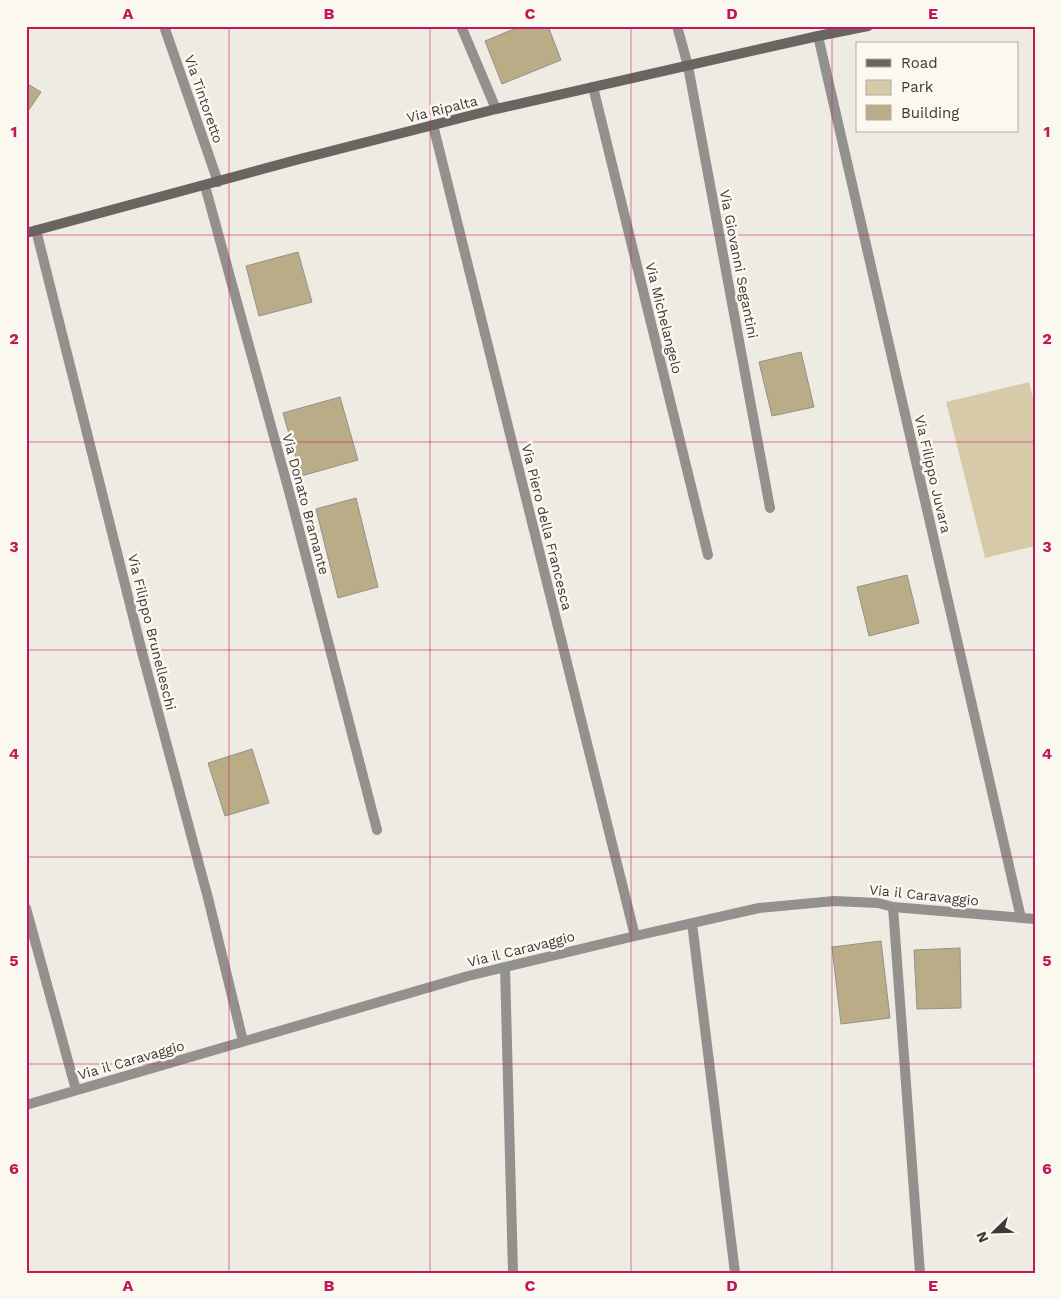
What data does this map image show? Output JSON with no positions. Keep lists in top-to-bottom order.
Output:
{
  "streets": {
    "street": [
      "Via Tintoretto",
      "Via Ripalta",
      "Via Giovanni Segantini",
      "Via Michelangelo",
      "Via Filippo Juvara",
      "Via Donato Bramante",
      "Via Piero della Francesca",
      "Via Filippo Brunelleschi",
      "Via il Caravaggio"
    ]
  },
  "crossings": [
    ["Via Tintoretto", "Via Ripalta"],
    ["Via Ripalta", "Via Giovanni Segantini"],
    ["Via Ripalta", "Via Michelangelo"],
    ["Via Ripalta", "Via Filippo Juvara"],
    ["Via Ripalta", "Via Donato Bramante"],
    ["Via Ripalta", "Via Piero della Francesca"],
    ["Via Ripalta", "Via Filippo Brunelleschi"],
    ["Via Filippo Juvara", "Via il Caravaggio"],
    ["Via Piero della Francesca", "Via il Caravaggio"],
    ["Via Filippo Brunelleschi", "Via il Caravaggio"]
  ],
  "legend": ["Road", "Park", "Building"],
  "north": "bottom left",
  "grid": {
    "columns": [
      "A",
      "B",
      "C",
      "D",
      "E"
    ],
    "rows": [
      "1",
      "2",
      "3",
      "4",
      "5",
      "6"
    ]
  }
}
